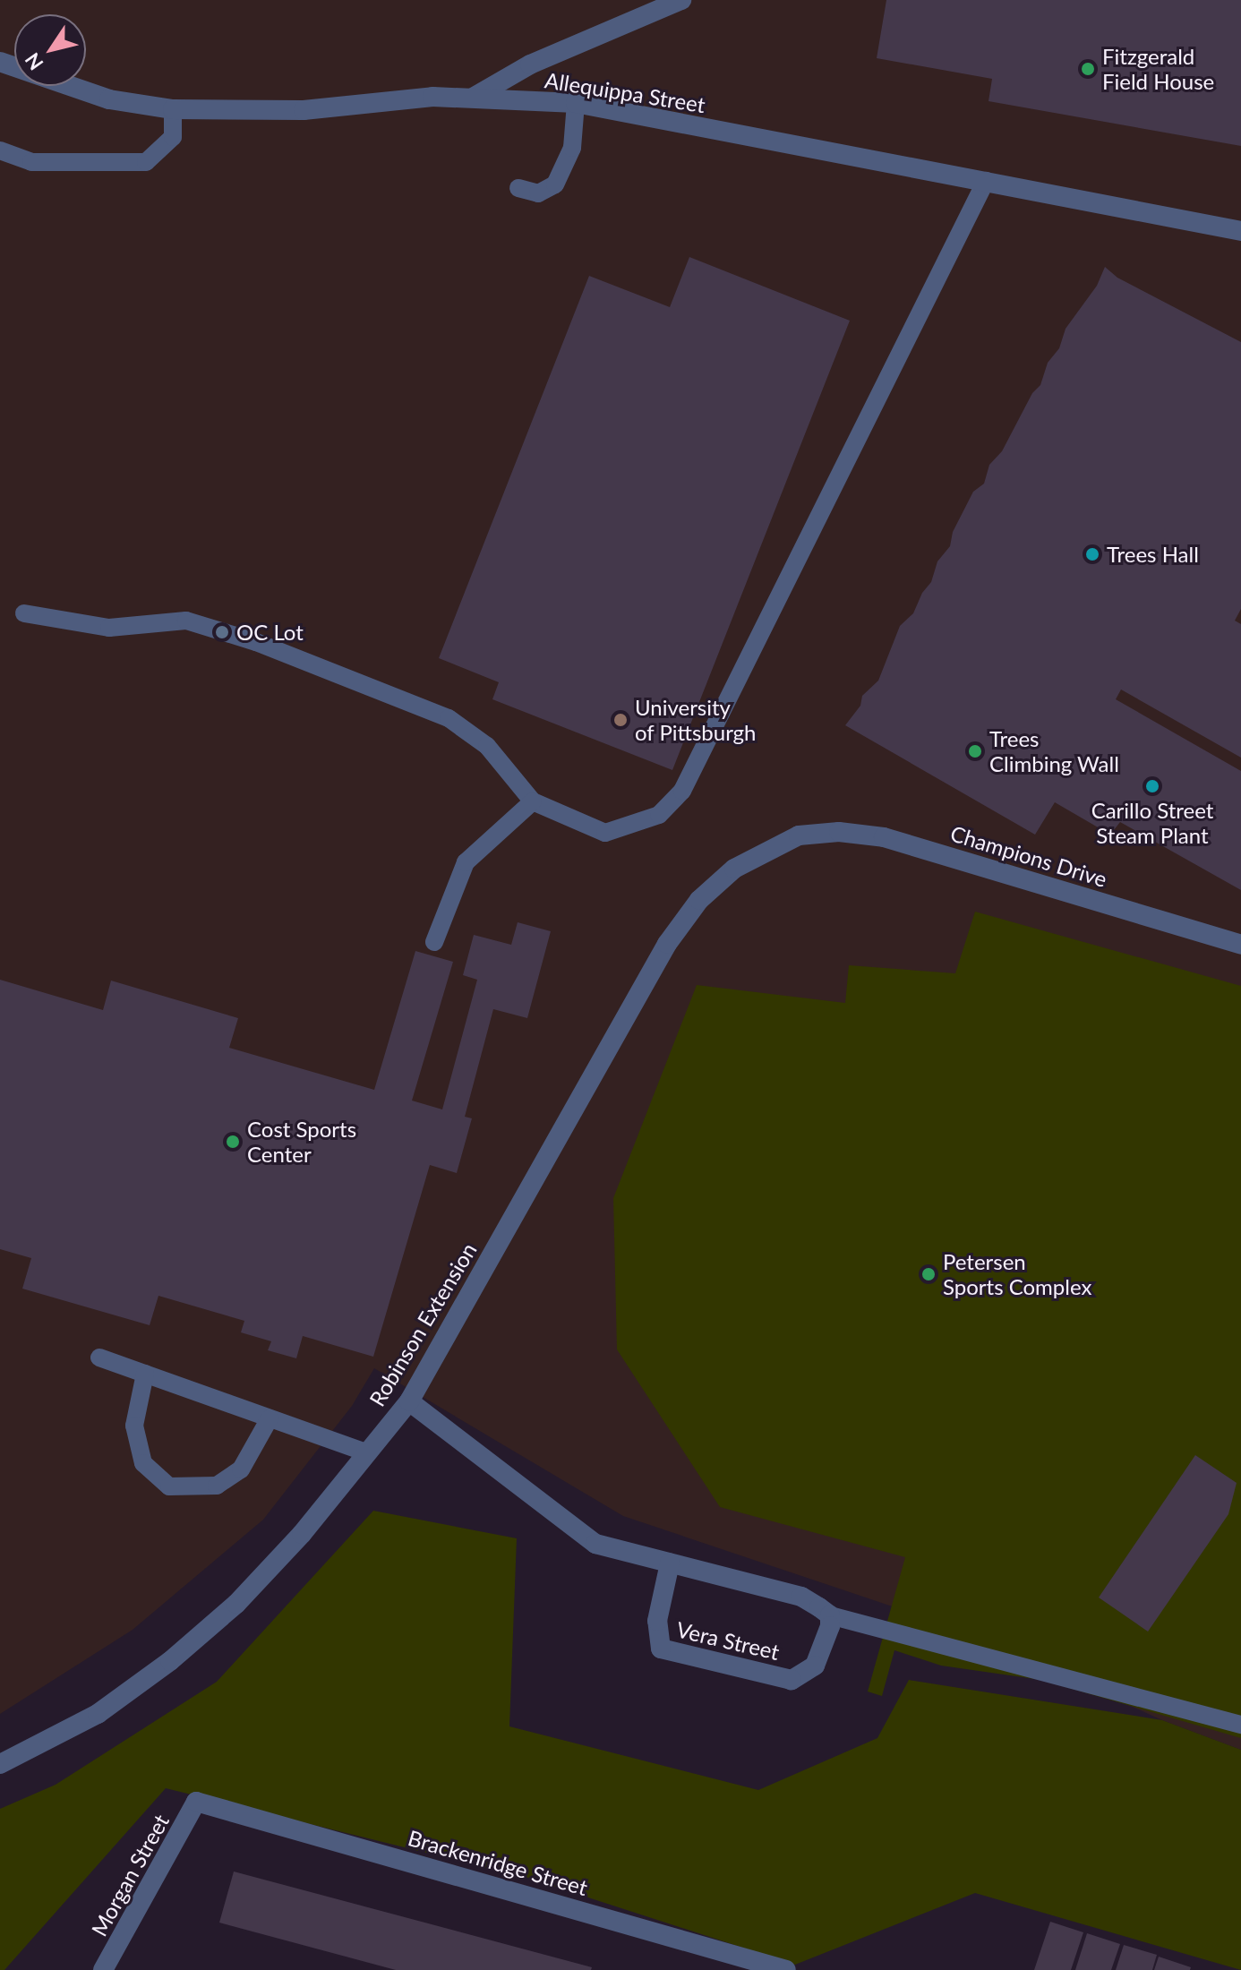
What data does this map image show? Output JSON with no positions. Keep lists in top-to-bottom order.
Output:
{
  "streets": {
    "street": [
      "Allequippa Street",
      "Champions Drive",
      "Robinson Extension",
      "Vera Street",
      "Brackenridge Street",
      "Morgan Street"
    ]
  },
  "crossings": [
    ["Champions Drive", "Robinson Extension"],
    ["Brackenridge Street", "Morgan Street"]
  ],
  "places": [
    "Fitzgerald Field House",
    "Trees Hall",
    "OC Lot",
    "University of Pittsburgh",
    "Trees Climbing Wall",
    "Carillo Street Steam Plant",
    "Cost Sports Center",
    "Petersen Sports Complex"
  ],
  "north": "bottom left"
}
